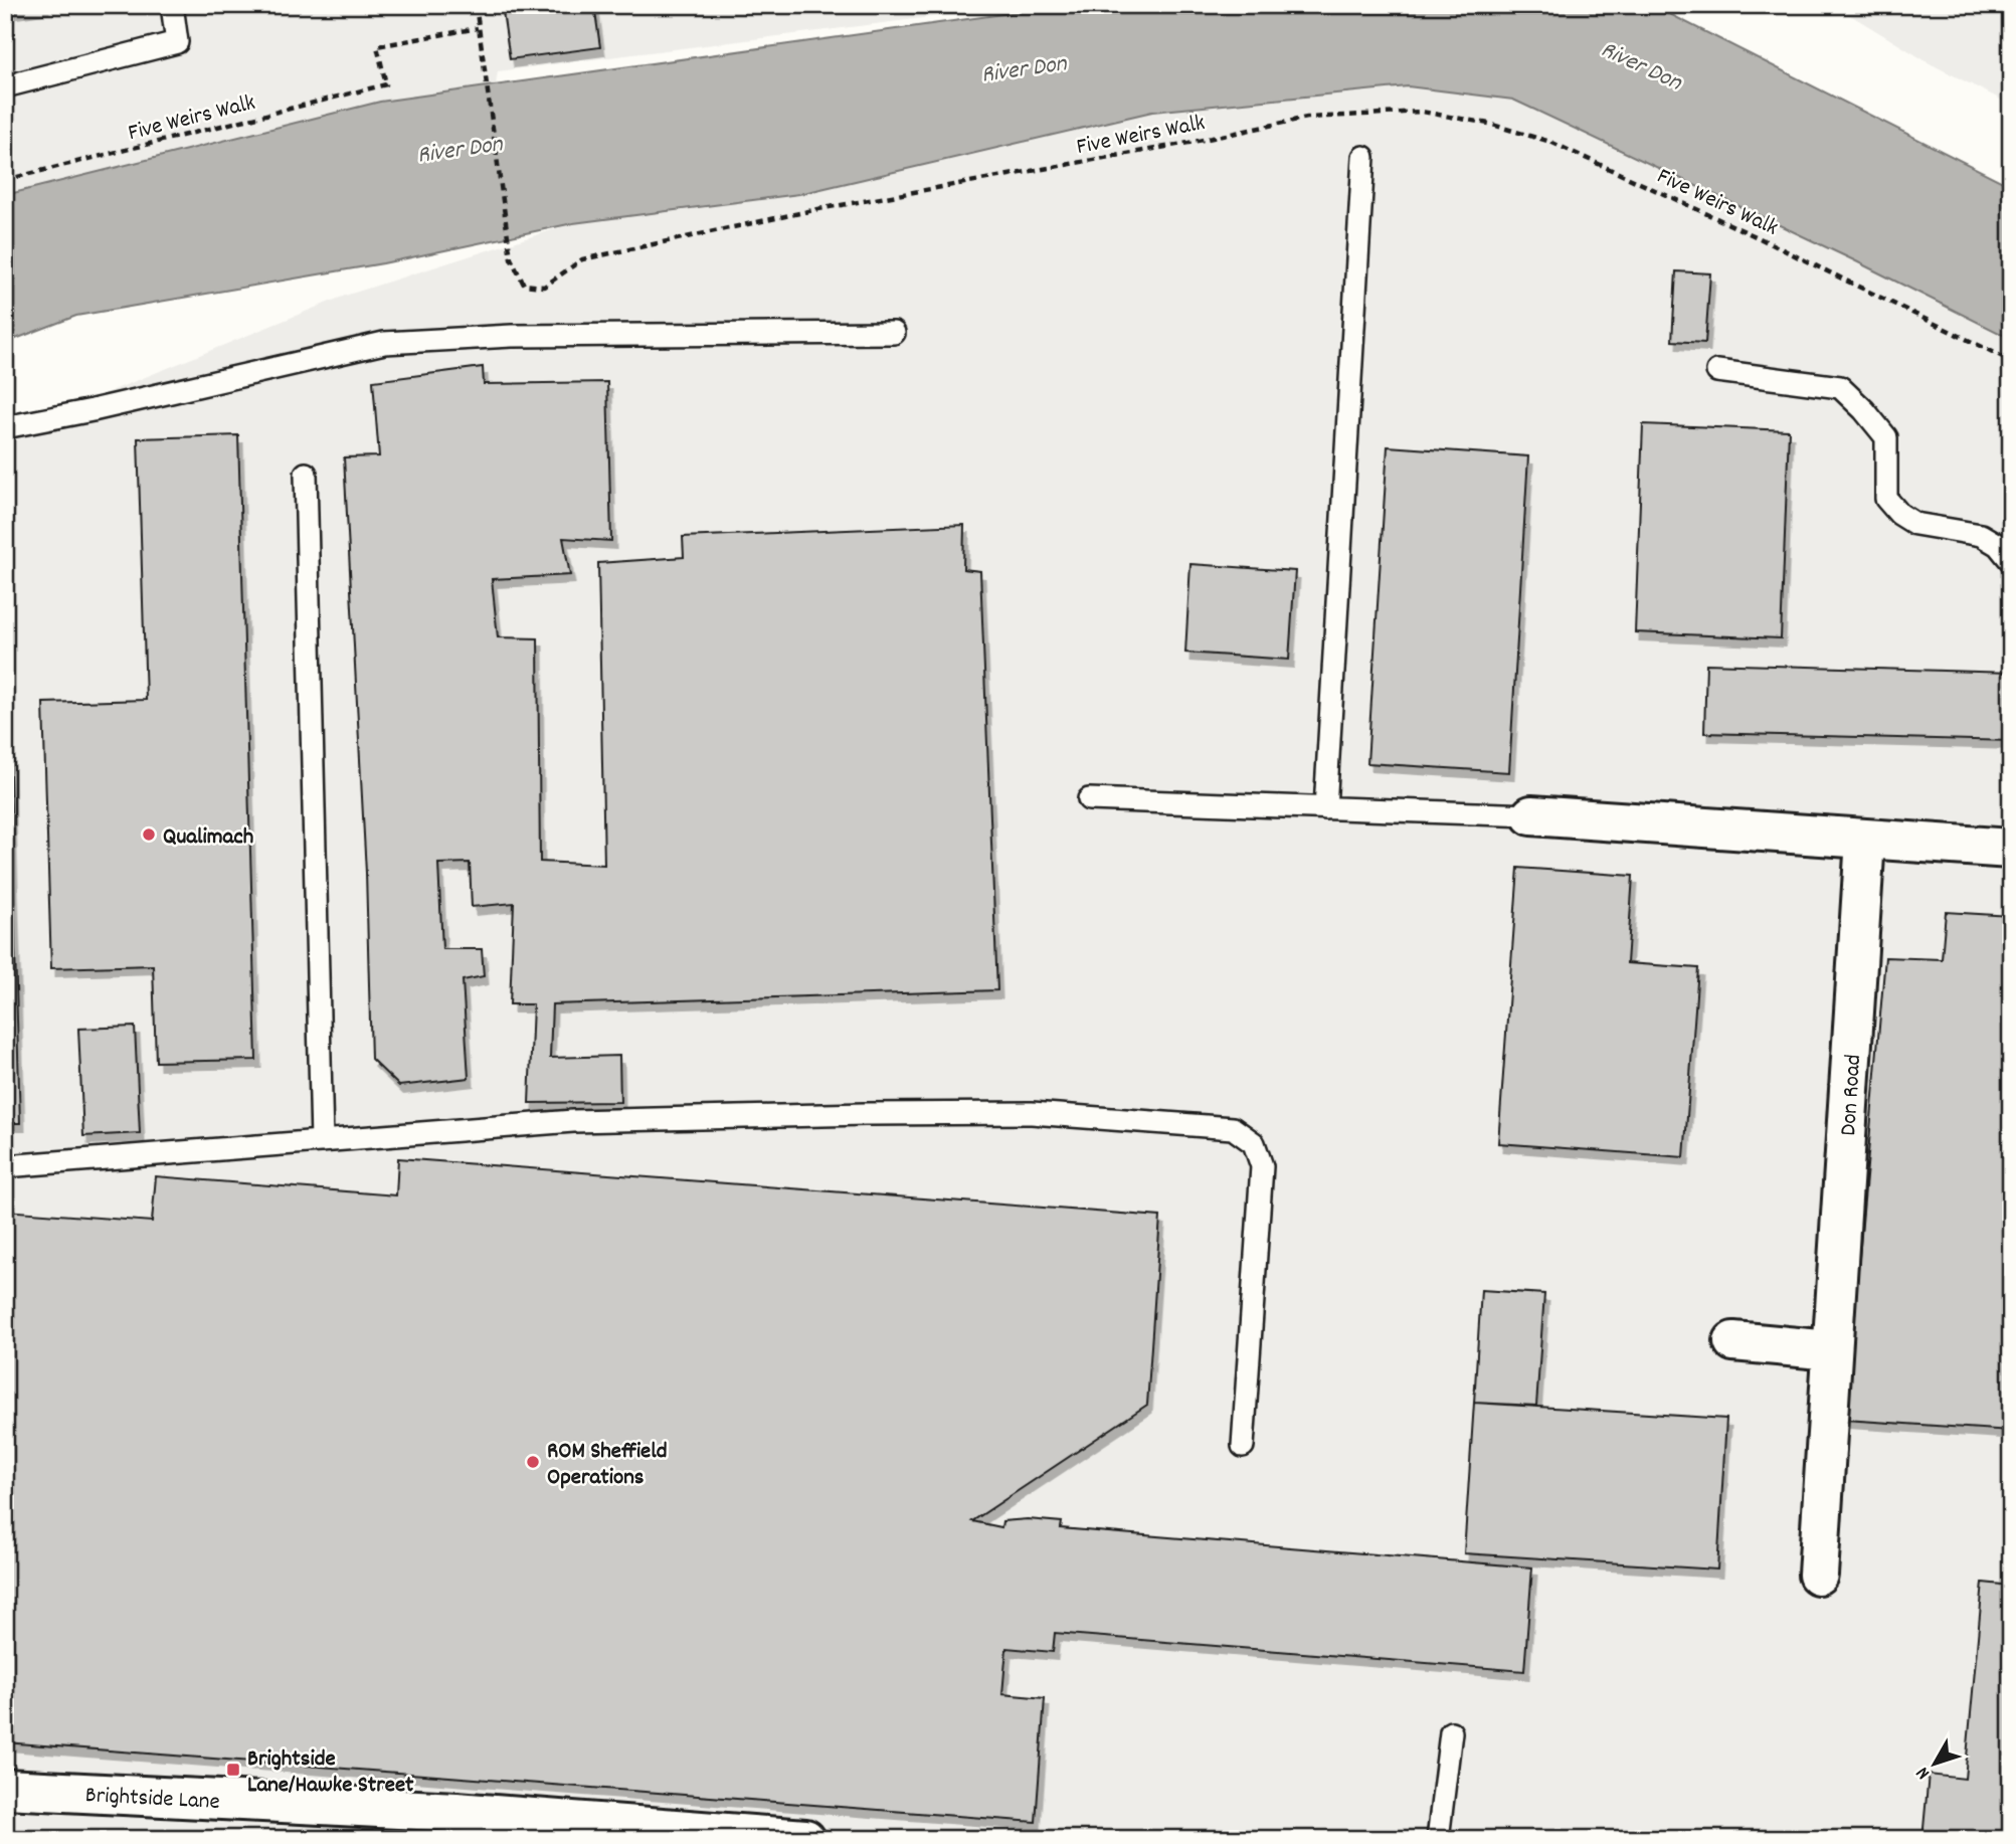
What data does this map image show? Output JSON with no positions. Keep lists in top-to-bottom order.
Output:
{
  "streets": {
    "street": ["Don Road", "Brightside Lane"],
    "path": ["Five Weirs Walk"]
  },
  "water": ["River Don"],
  "places": {
    "other": ["Qualimach", "ROM Sheffield Operations"],
    "transit": ["Brightside Lane/Hawke Street"]
  },
  "north": "bottom left"
}
